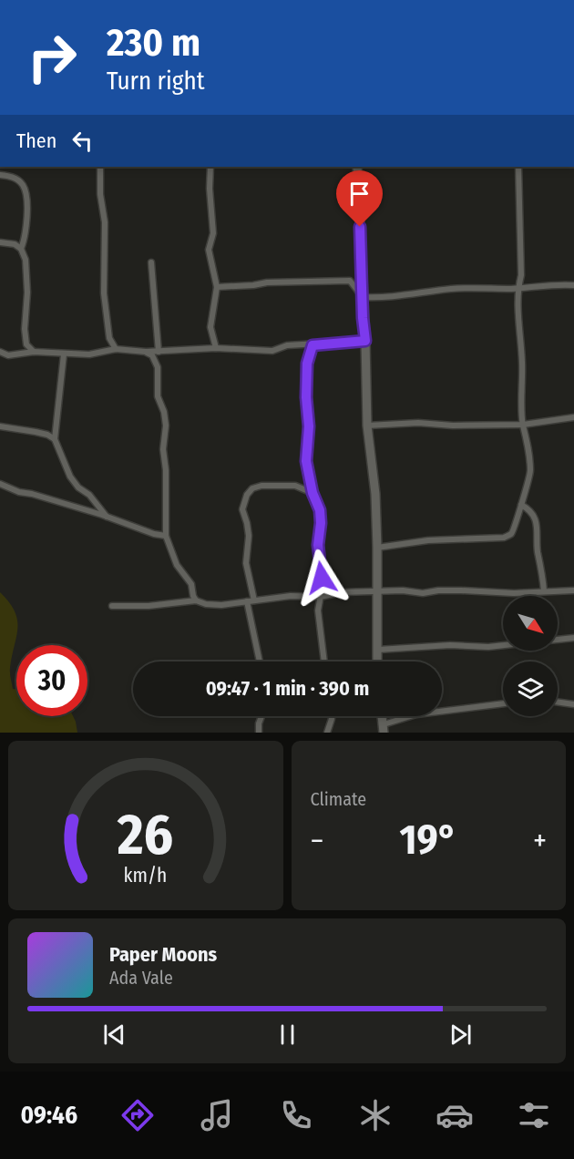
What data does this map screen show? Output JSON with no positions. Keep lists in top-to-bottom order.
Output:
{
  "north": "bottom right",
  "page": {
    "turn": ["230 m", "Turn right"],
    "then": "Then",
    "limit": "30",
    "trip": "09:47 · 1 min · 390 m",
    "tile": "Climate",
    "heat": ["−", "19°", "+"],
    "song": ["Paper Moons", "Ada Vale"],
    "tabs": "09:46",
    "gauge": ["26", "km/h"]
  }
}
